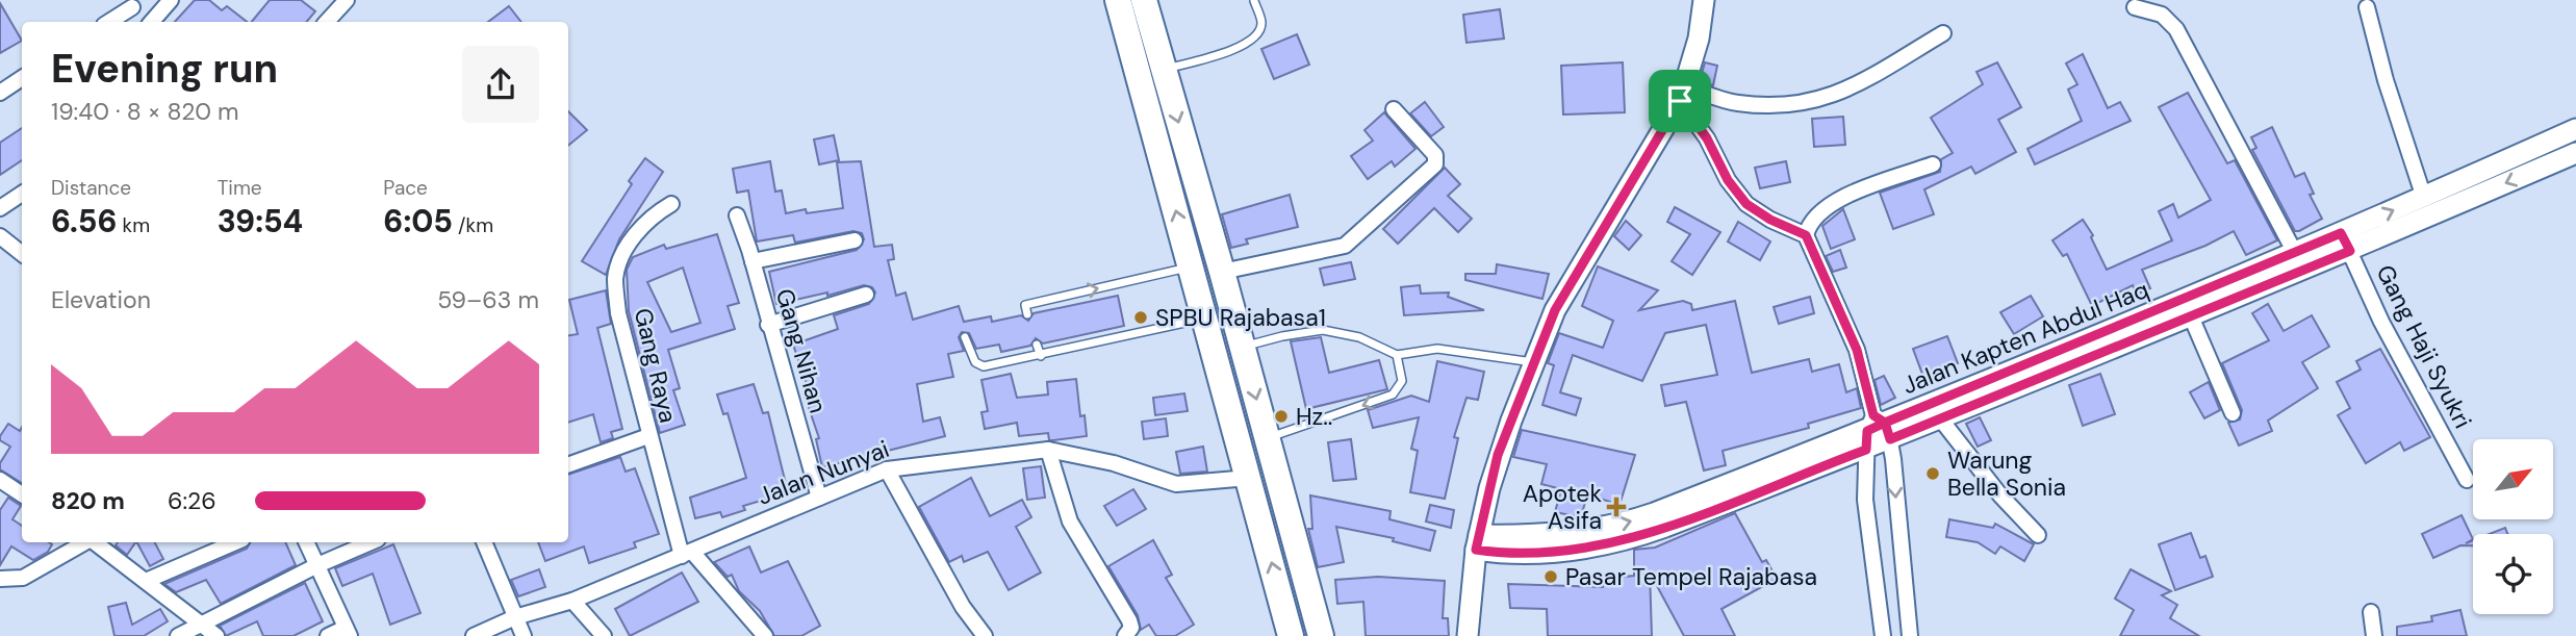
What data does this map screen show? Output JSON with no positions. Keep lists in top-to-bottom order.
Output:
{
  "streets": {
    "street": [
      "Jalan Kapten Abdul Haq",
      "Gang Haji Syukri",
      "Gang Nihan",
      "Gang Raya",
      "Jalan Nunyai"
    ]
  },
  "crossings": [
    ["Jalan Kapten Abdul Haq", "Gang Haji Syukri"],
    ["Gang Nihan", "Jalan Nunyai"],
    ["Gang Raya", "Jalan Nunyai"]
  ],
  "places": {
    "other": [
      "SPBU Rajabasa1",
      "Hz..",
      "Warung Bella Sonia",
      "Pasar Tempel Rajabasa"
    ],
    "health": ["Apotek Asifa"]
  },
  "north": "top right",
  "page": {
    "heading": ["Evening run", "19:40 · 8 × 820 m"],
    "stats": [
      ["Distance", "6.56 km"],
      ["Time", "39:54"],
      ["Pace", "6:05 /km"]
    ],
    "chart": ["Elevation", "59–63 m"],
    "list": [
      {
        "name": "820 m",
        "note": "6:26"
      }
    ]
  }
}
